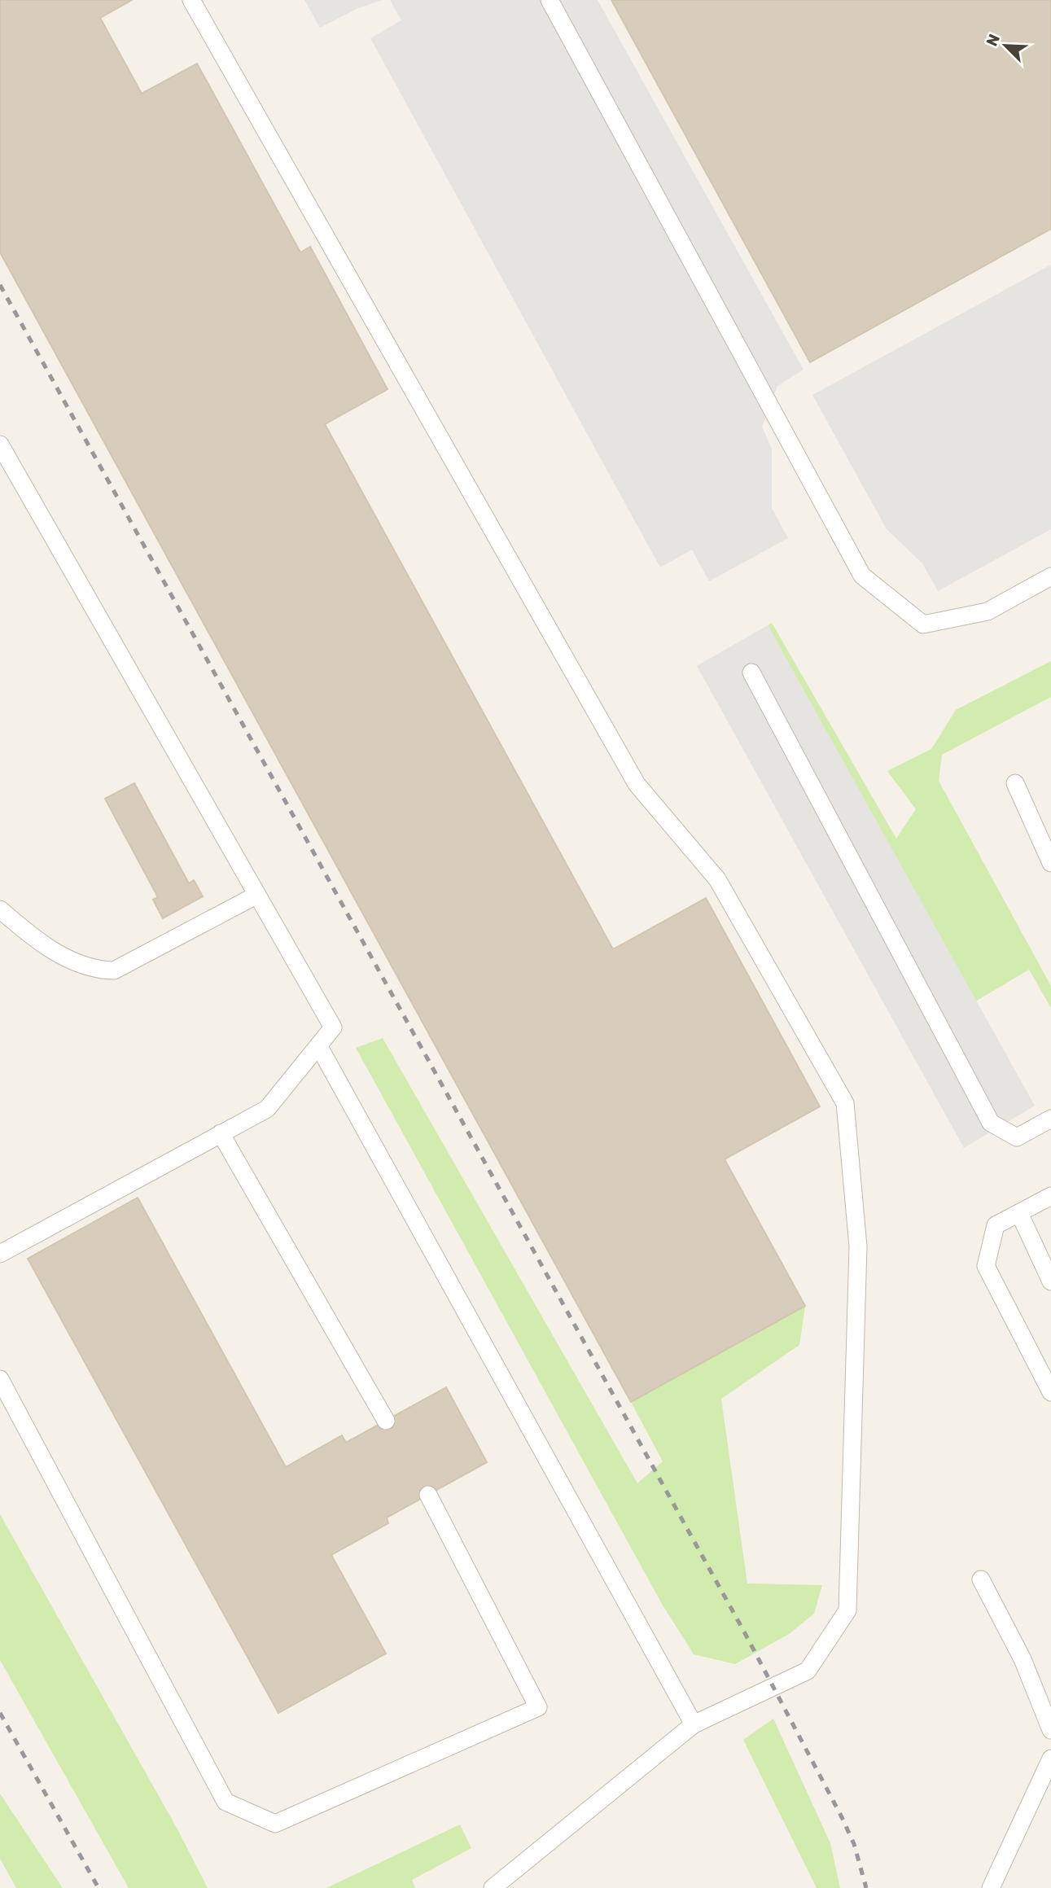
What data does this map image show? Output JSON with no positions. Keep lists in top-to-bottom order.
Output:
{
  "north": "top left"
}
